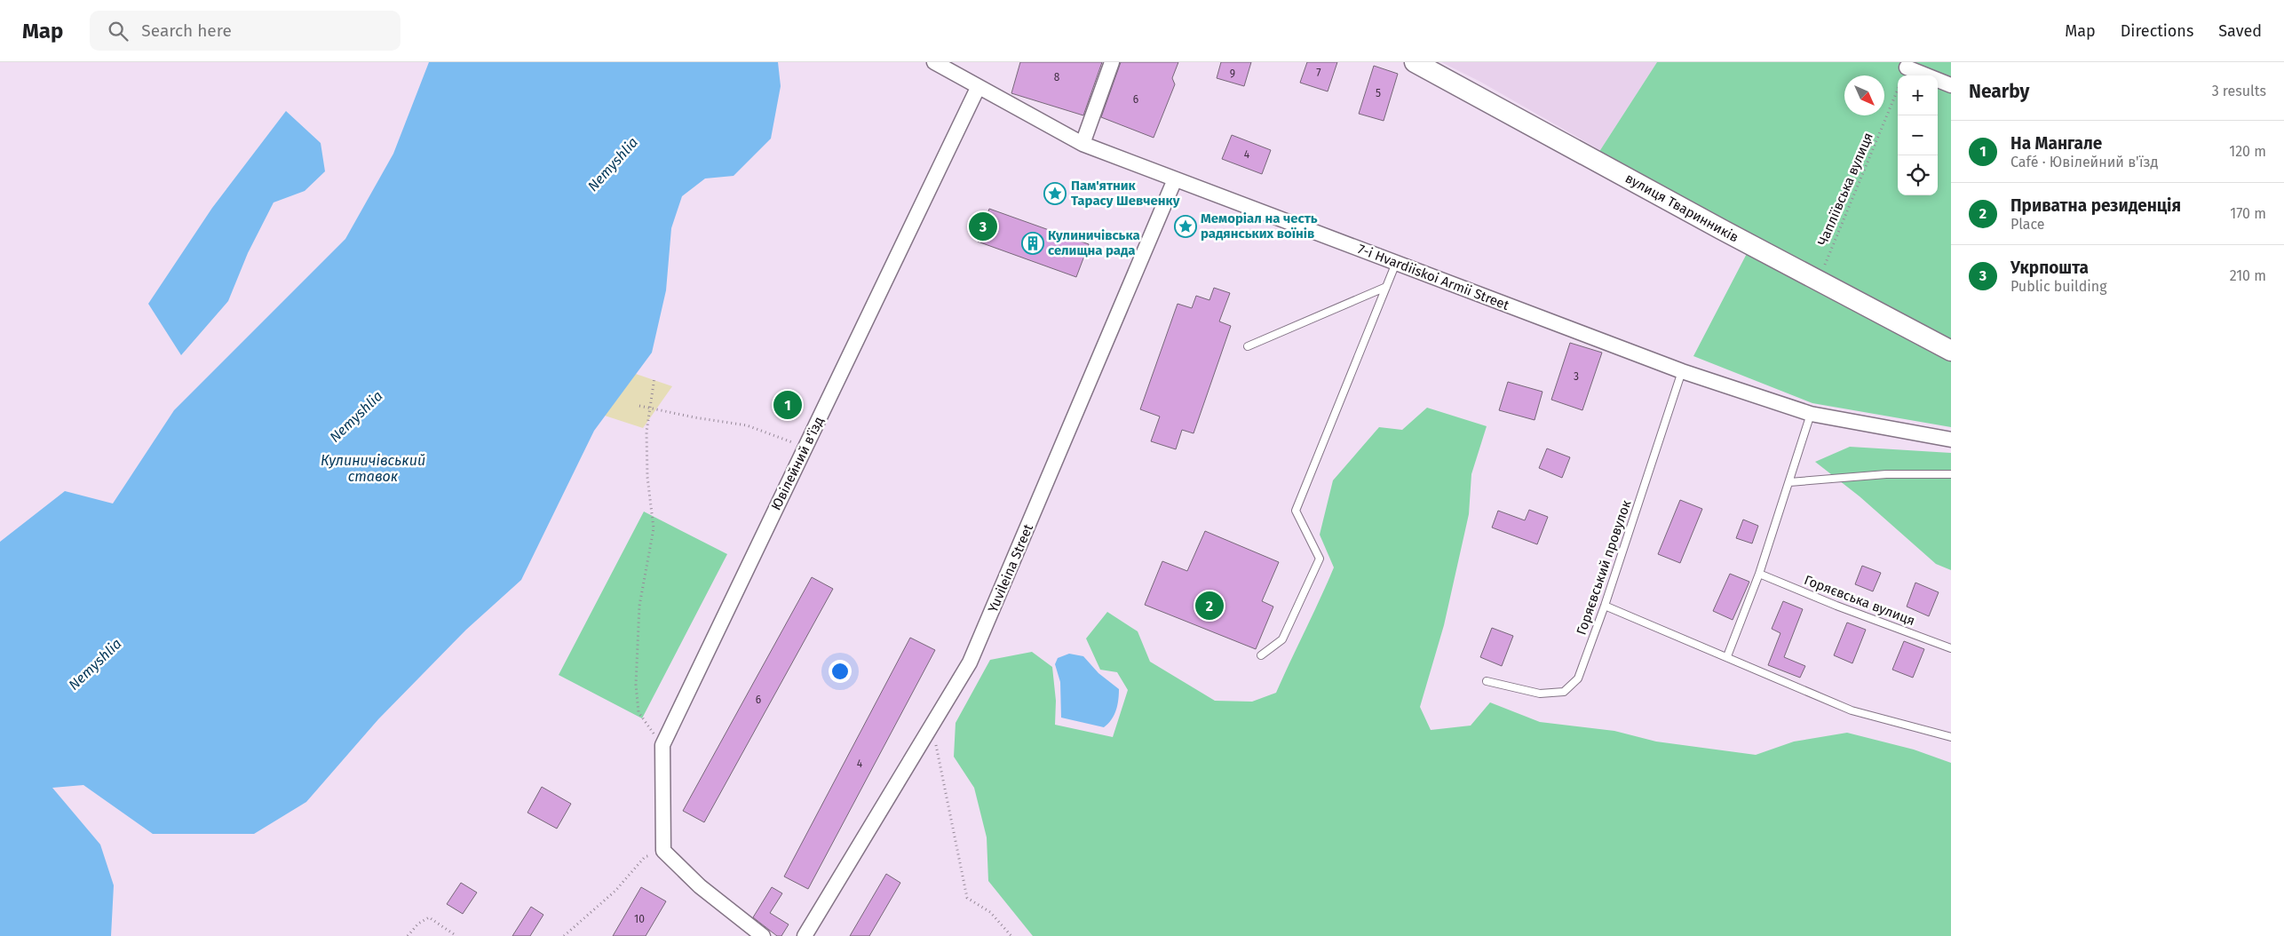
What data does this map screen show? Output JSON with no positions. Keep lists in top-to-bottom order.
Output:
{
  "streets": {
    "main road": ["вулиця Тваринників"],
    "street": ["7-i Hvardiiskoi Armii Street", "Ювілейний в'їзд", "Yuvileina Street"],
    "lane": ["Горяєвський провулок", "Горяєвська вулиця"],
    "path": ["Чапліївська вулиця"]
  },
  "crossings": [
    ["Чапліївська вулиця", "вулиця Тваринників"],
    ["7-i Hvardiiskoi Armii Street", "Ювілейний в'їзд"],
    ["7-i Hvardiiskoi Armii Street", "Горяєвський провулок"],
    ["7-i Hvardiiskoi Armii Street", "Yuvileina Street"]
  ],
  "water": ["Nemyshlia", "Кулиничівський ставок"],
  "places": {
    "place": ["Пам'ятник Тарасу Шевченку", "Меморіал на честь радянських воїнів"],
    "building": ["Кулиничівська селищна рада"]
  },
  "house_numbers": [
    "7",
    "9",
    "8",
    "5",
    "6",
    "4",
    "3",
    "6",
    "4",
    "10"
  ],
  "north": "bottom right",
  "page": {
    "header": "Map",
    "search": "Search here",
    "nav": ["Map", "Directions", "Saved"],
    "heading": ["Nearby", "3 results"],
    "map_buttons": ["+", "−"],
    "list": [
      {
        "mark": "1",
        "name": "На Мангале",
        "note": "Café · Ювілейний в'їзд",
        "value": "120 m"
      },
      {
        "mark": "2",
        "name": "Приватна резиденція",
        "note": "Place",
        "value": "170 m"
      },
      {
        "mark": "3",
        "name": "Укрпошта",
        "note": "Public building",
        "value": "210 m"
      }
    ],
    "pins": ["3", "1", "2"]
  }
}
